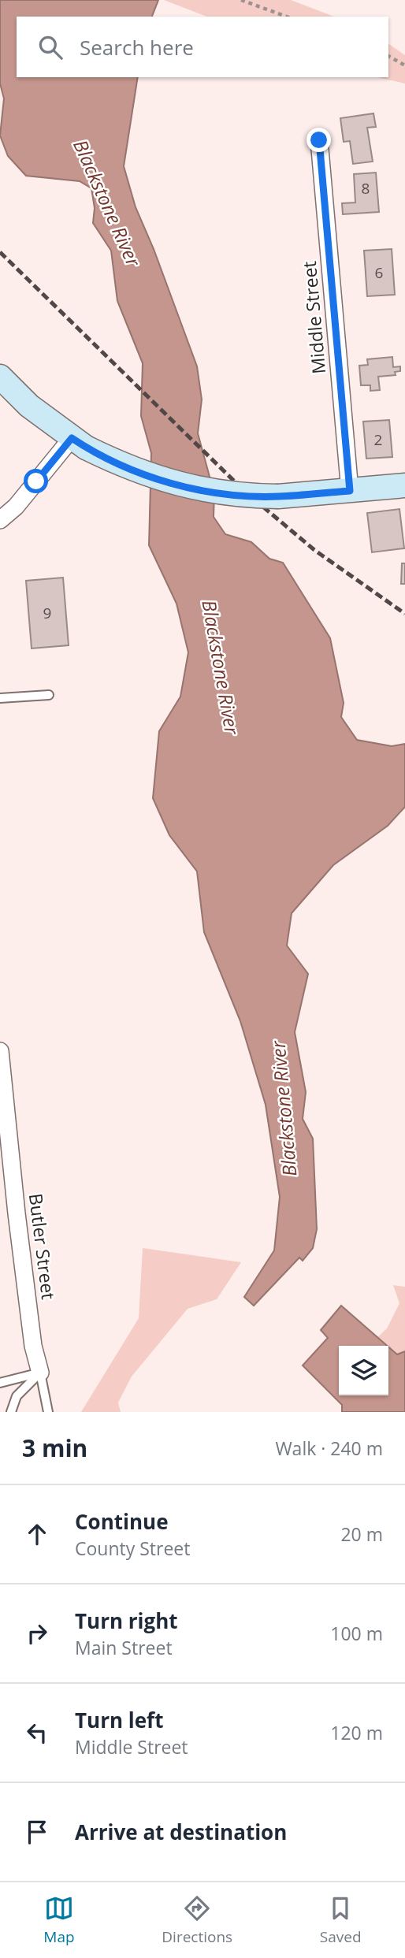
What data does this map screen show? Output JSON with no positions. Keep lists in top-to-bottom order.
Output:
{
  "streets": {
    "street": ["Middle Street", "Butler Street"]
  },
  "water": ["Blackstone River"],
  "house_numbers": [
    "8",
    "6",
    "2",
    "9"
  ],
  "page": {
    "search": "Search here",
    "heading": ["3 min", "Walk · 240 m"],
    "list": [
      ["Continue", "County Street", "20 m"],
      ["Turn right", "Main Street", "100 m"],
      ["Turn left", "Middle Street", "120 m"],
      "Arrive at destination"
    ],
    "nav": ["Map", "Directions", "Saved"]
  }
}
